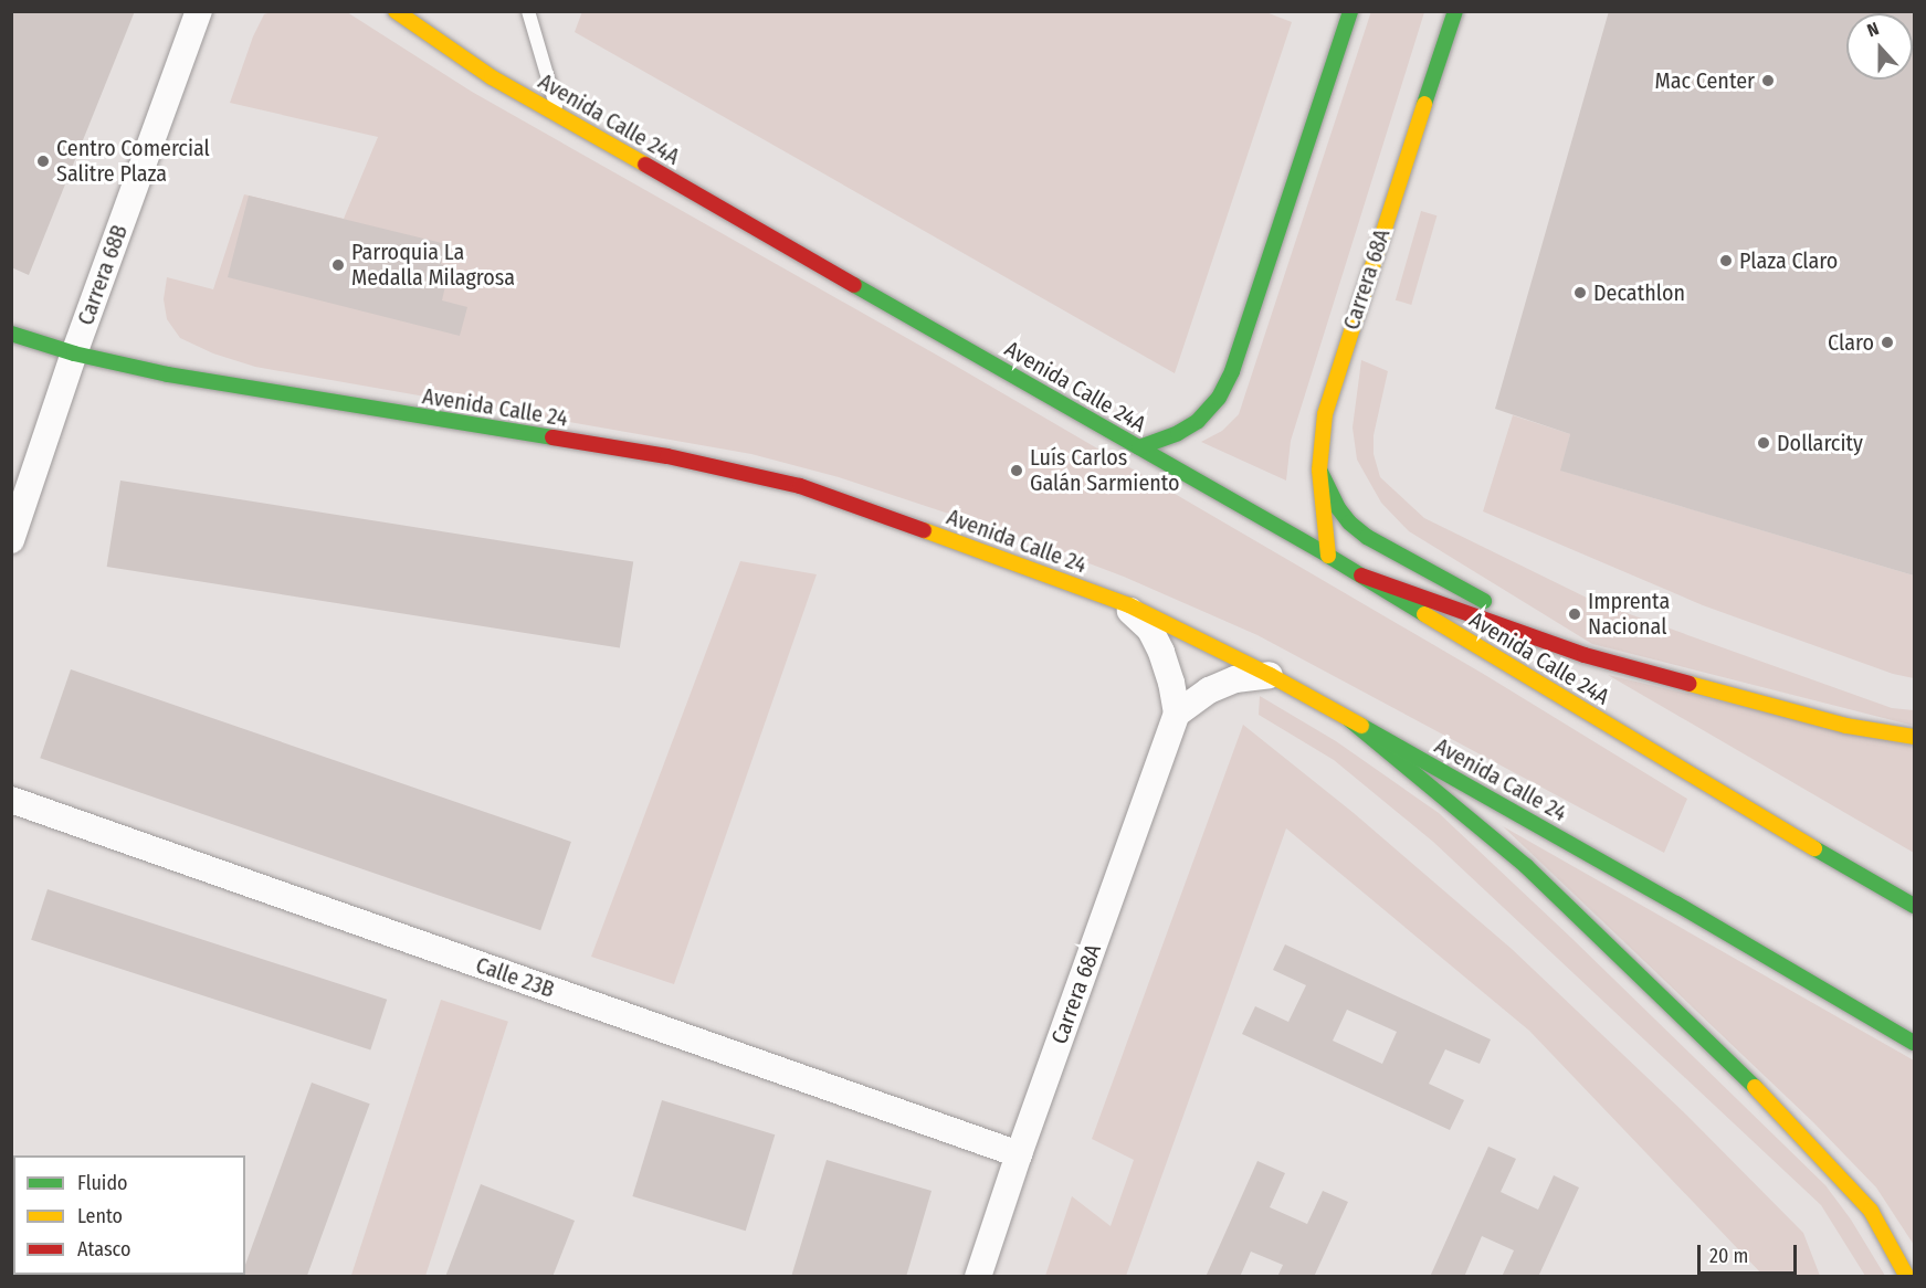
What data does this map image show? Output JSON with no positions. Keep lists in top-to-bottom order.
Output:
{
  "streets": {
    "main road": ["Avenida Calle 24A", "Carrera 68A", "Avenida Calle 24"],
    "street": ["Carrera 68B", "Calle 23B"]
  },
  "crossings": [
    ["Avenida Calle 24A", "Carrera 68A"],
    ["Carrera 68B", "Avenida Calle 24"],
    ["Carrera 68A", "Calle 23B"]
  ],
  "places": [
    "Mac Center",
    "Centro Comercial Salitre Plaza",
    "Plaza Claro",
    "Parroquia La Medalla Milagrosa",
    "Decathlon",
    "Claro",
    "Dollarcity",
    "Luís Carlos Galán Sarmiento",
    "Imprenta Nacional"
  ],
  "legend": ["Fluido", "Lento", "Atasco"],
  "scale_bar": "20 m",
  "north": "top"
}
